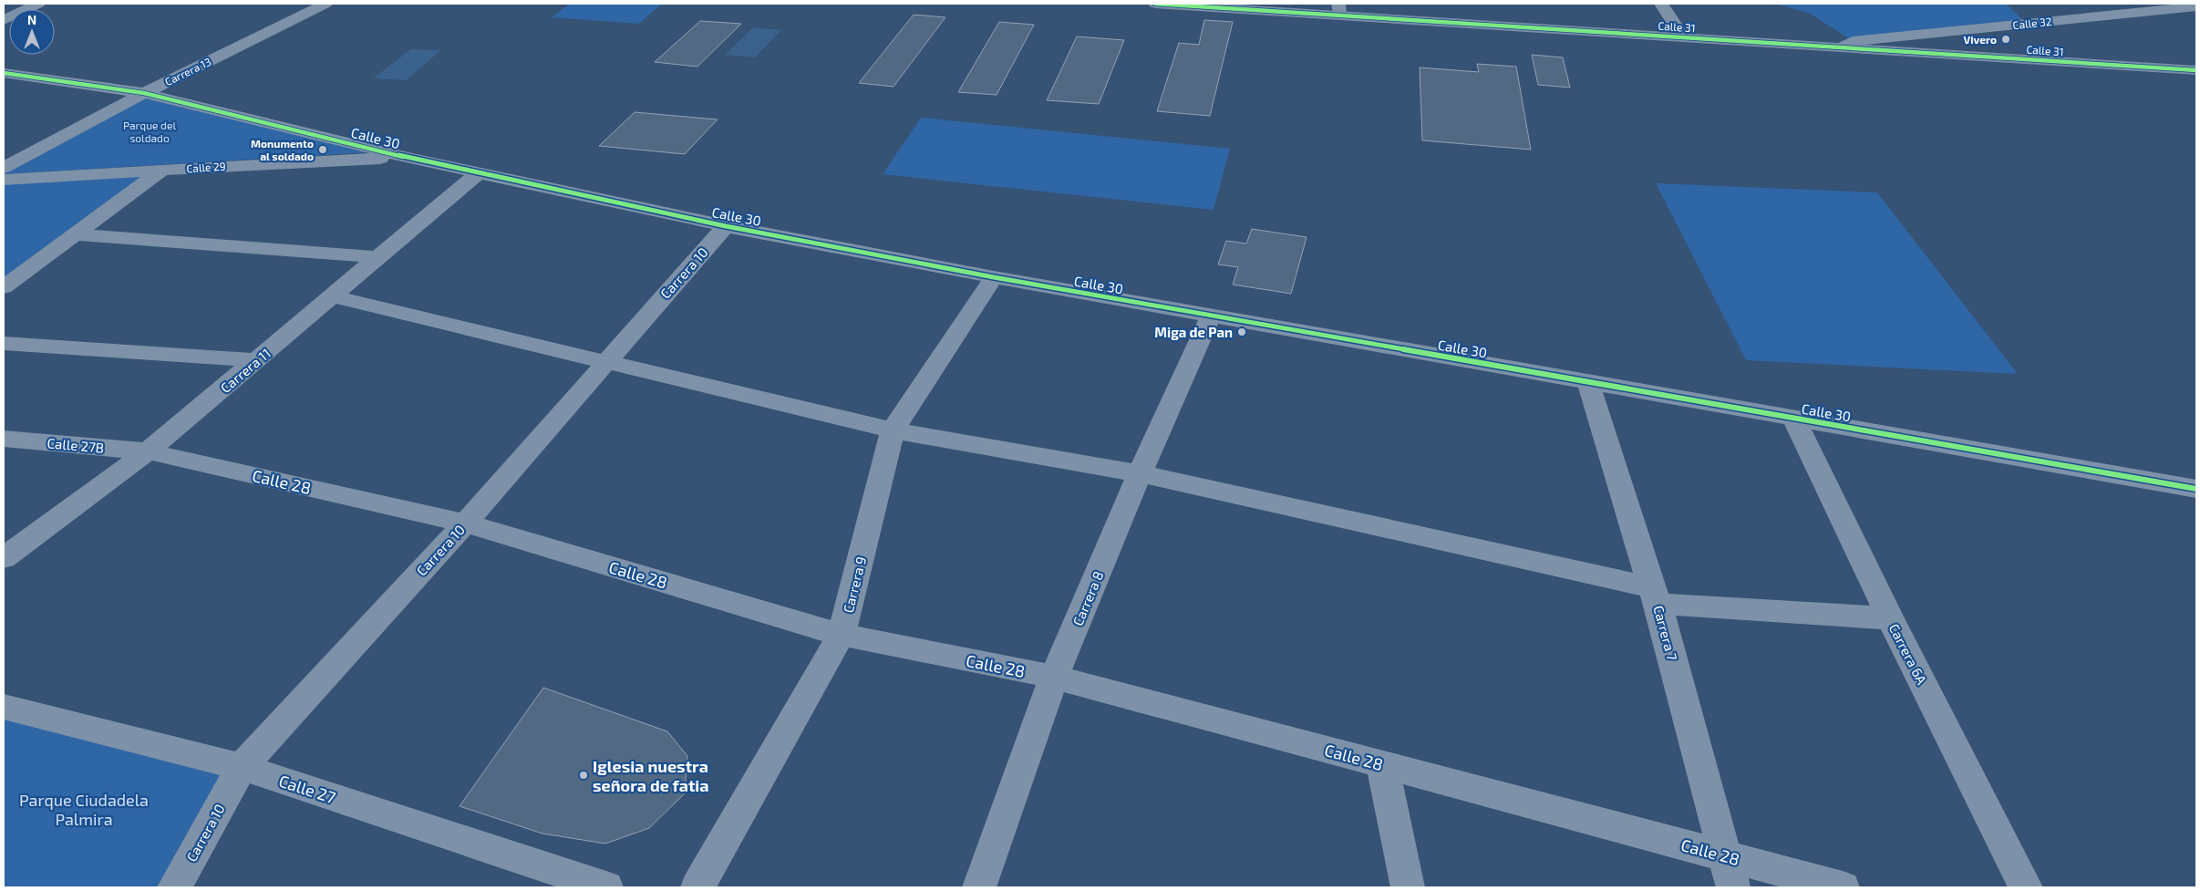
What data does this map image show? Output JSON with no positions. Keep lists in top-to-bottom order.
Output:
{
  "streets": {
    "main road": ["Calle 31"],
    "street": [
      "Calle 32",
      "Carrera 13",
      "Calle 30",
      "Calle 29",
      "Carrera 10",
      "Carrera 11",
      "Calle 27B",
      "Calle 28",
      "Carrera 9",
      "Carrera 8",
      "Carrera 7",
      "Carrera 6A",
      "Calle 27"
    ]
  },
  "crossings": [
    ["Calle 32", "Calle 31"],
    ["Carrera 13", "Calle 30"],
    ["Calle 30", "Calle 29"],
    ["Calle 30", "Carrera 10"],
    ["Calle 30", "Carrera 11"],
    ["Calle 30", "Carrera 9"],
    ["Calle 30", "Carrera 8"],
    ["Calle 30", "Carrera 7"],
    ["Calle 30", "Carrera 6A"],
    ["Carrera 10", "Calle 28"],
    ["Carrera 10", "Calle 27"],
    ["Carrera 11", "Calle 27B"],
    ["Carrera 11", "Calle 28"],
    ["Calle 27B", "Calle 28"],
    ["Calle 28", "Carrera 9"],
    ["Calle 28", "Carrera 8"],
    ["Calle 28", "Carrera 7"]
  ],
  "parks": ["Parque del soldado", "Parque Ciudadela Palmira"],
  "places": [
    "Vivero",
    "Monumento al soldado",
    "Miga de Pan",
    "Iglesia nuestra señora de fatia"
  ],
  "north": "top"
}
